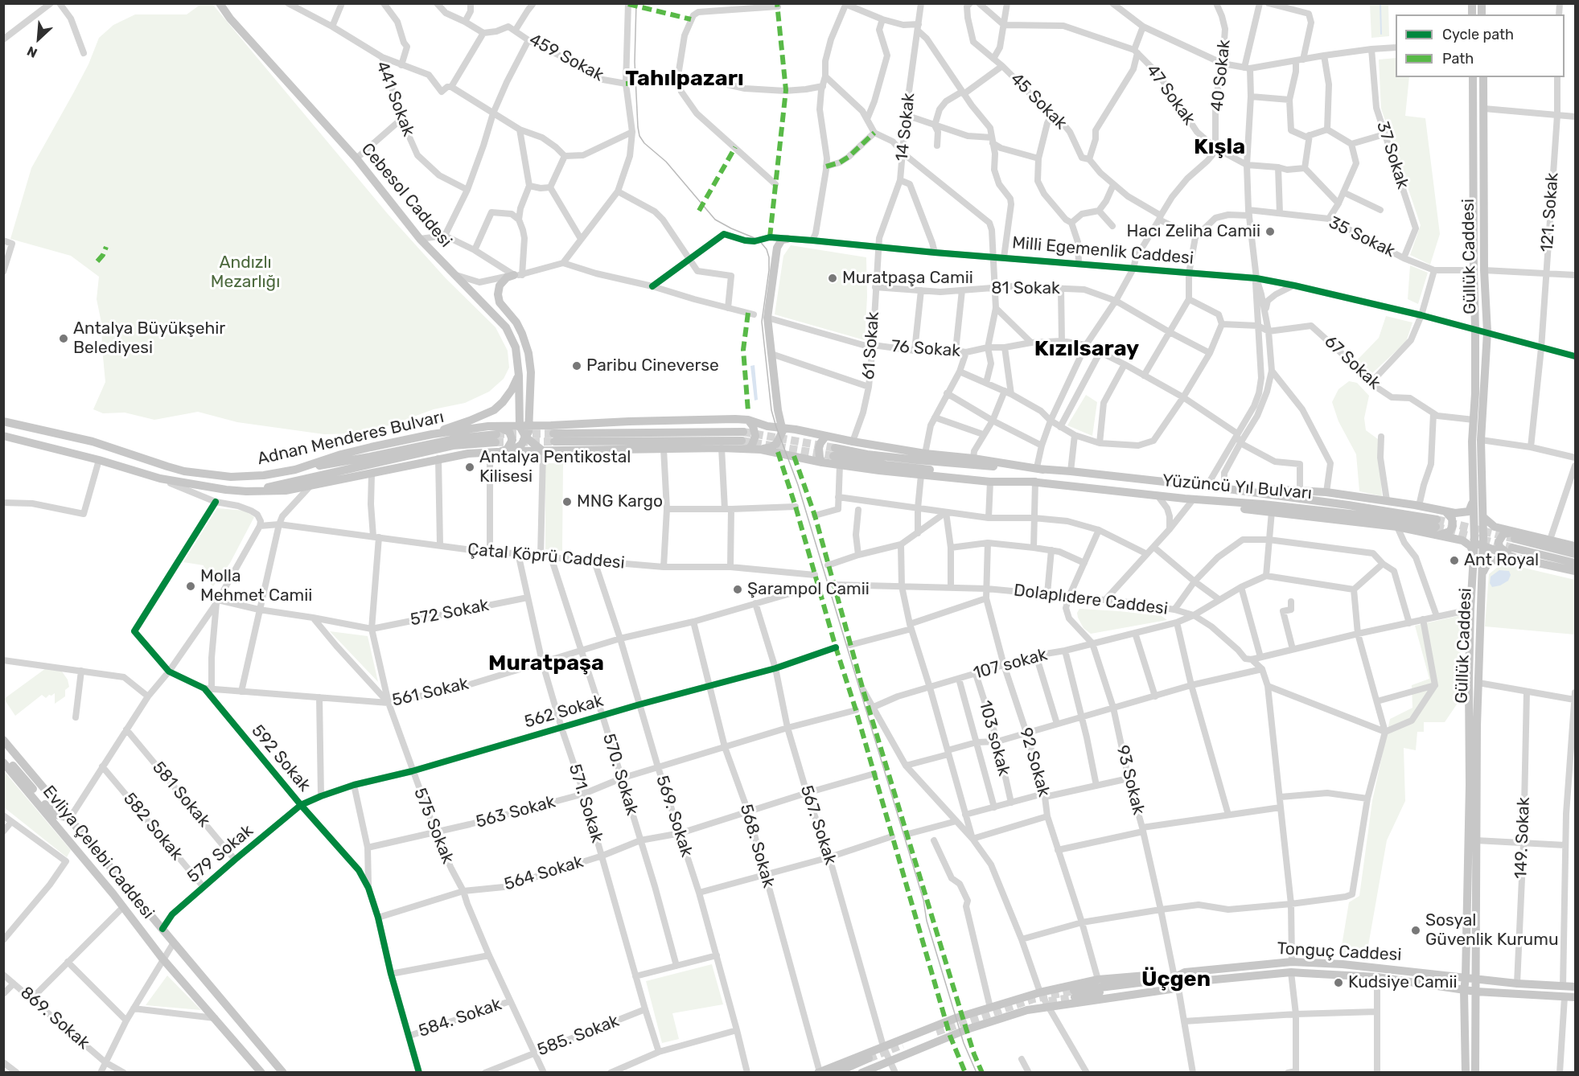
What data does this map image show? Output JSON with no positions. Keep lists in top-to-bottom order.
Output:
{
  "streets": {
    "main road": [
      "Cebesol Caddesi",
      "Güllük Caddesi",
      "Adnan Menderes Bulvarı",
      "Yüzüncü Yıl Bulvarı",
      "Evliya Çelebi Caddesi",
      "Tonguç Caddesi"
    ],
    "street": [
      "459 Sokak",
      "40 Sokak",
      "47 Sokak",
      "441 Sokak",
      "45 Sokak",
      "14 Sokak",
      "37 Sokak",
      "121. Sokak",
      "35 Sokak",
      "Milli Egemenlik Caddesi",
      "81 Sokak",
      "61 Sokak",
      "76 Sokak",
      "67 Sokak",
      "Çatal Köprü Caddesi",
      "Dolaplıdere Caddesi",
      "572 Sokak",
      "107 sokak",
      "561 Sokak",
      "562 Sokak",
      "103 sokak",
      "592 Sokak",
      "92 Sokak",
      "570. Sokak",
      "93 Sokak",
      "581 Sokak",
      "571. Sokak",
      "563 Sokak",
      "569. Sokak",
      "567. Sokak",
      "575 Sokak",
      "582 Sokak",
      "149. Sokak",
      "568. Sokak",
      "579 Sokak",
      "564 Sokak",
      "869. Sokak",
      "584. Sokak",
      "585. Sokak"
    ]
  },
  "crossings": [
    ["40 Sokak", "47 Sokak"],
    ["45 Sokak", "35 Sokak"],
    ["14 Sokak", "Milli Egemenlik Caddesi"],
    ["14 Sokak", "61 Sokak"],
    ["37 Sokak", "35 Sokak"],
    ["Cebesol Caddesi", "Adnan Menderes Bulvarı"],
    ["121. Sokak", "Milli Egemenlik Caddesi"],
    ["35 Sokak", "Güllük Caddesi"],
    ["Milli Egemenlik Caddesi", "Güllük Caddesi"],
    ["Milli Egemenlik Caddesi", "61 Sokak"],
    ["Güllük Caddesi", "67 Sokak"],
    ["Güllük Caddesi", "Tonguç Caddesi"],
    ["81 Sokak", "61 Sokak"],
    ["61 Sokak", "76 Sokak"],
    ["61 Sokak", "Yüzüncü Yıl Bulvarı"],
    ["Adnan Menderes Bulvarı", "Yüzüncü Yıl Bulvarı"],
    ["Çatal Köprü Caddesi", "570. Sokak"],
    ["Çatal Köprü Caddesi", "571. Sokak"],
    ["Çatal Köprü Caddesi", "569. Sokak"],
    ["Dolaplıdere Caddesi", "107 sokak"],
    ["Dolaplıdere Caddesi", "92 Sokak"],
    ["Dolaplıdere Caddesi", "93 Sokak"],
    ["572 Sokak", "571. Sokak"],
    ["107 sokak", "103 sokak"],
    ["107 sokak", "92 Sokak"],
    ["107 sokak", "93 Sokak"],
    ["561 Sokak", "592 Sokak"],
    ["561 Sokak", "570. Sokak"],
    ["561 Sokak", "571. Sokak"],
    ["561 Sokak", "569. Sokak"],
    ["561 Sokak", "567. Sokak"],
    ["561 Sokak", "575 Sokak"],
    ["561 Sokak", "568. Sokak"],
    ["562 Sokak", "592 Sokak"],
    ["562 Sokak", "570. Sokak"],
    ["562 Sokak", "571. Sokak"],
    ["562 Sokak", "569. Sokak"],
    ["562 Sokak", "567. Sokak"],
    ["562 Sokak", "575 Sokak"],
    ["562 Sokak", "568. Sokak"],
    ["562 Sokak", "579 Sokak"],
    ["592 Sokak", "579 Sokak"],
    ["592 Sokak", "564 Sokak"],
    ["592 Sokak", "584. Sokak"],
    ["570. Sokak", "563 Sokak"],
    ["570. Sokak", "564 Sokak"],
    ["581 Sokak", "579 Sokak"],
    ["571. Sokak", "563 Sokak"],
    ["571. Sokak", "564 Sokak"],
    ["571. Sokak", "585. Sokak"],
    ["563 Sokak", "569. Sokak"],
    ["563 Sokak", "567. Sokak"],
    ["563 Sokak", "575 Sokak"],
    ["563 Sokak", "568. Sokak"],
    ["569. Sokak", "564 Sokak"],
    ["567. Sokak", "564 Sokak"],
    ["575 Sokak", "564 Sokak"],
    ["575 Sokak", "584. Sokak"],
    ["575 Sokak", "585. Sokak"],
    ["582 Sokak", "579 Sokak"],
    ["149. Sokak", "Tonguç Caddesi"],
    ["568. Sokak", "564 Sokak"],
    ["Evliya Çelebi Caddesi", "579 Sokak"]
  ],
  "districts": [
    "Tahılpazarı",
    "Kışla",
    "Kızılsaray",
    "Muratpaşa",
    "Üçgen"
  ],
  "parks": ["Andızlı Mezarlığı"],
  "places": [
    "Hacı Zeliha Camii",
    "Muratpaşa Camii",
    "Antalya Büyükşehir Belediyesi",
    "Paribu Cineverse",
    "Antalya Pentikostal Kilisesi",
    "MNG Kargo",
    "Ant Royal",
    "Molla Mehmet Camii",
    "Şarampol Camii",
    "Sosyal Güvenlik Kurumu",
    "Kudsiye Camii"
  ],
  "legend": ["Cycle path", "Path"],
  "north": "bottom left"
}
